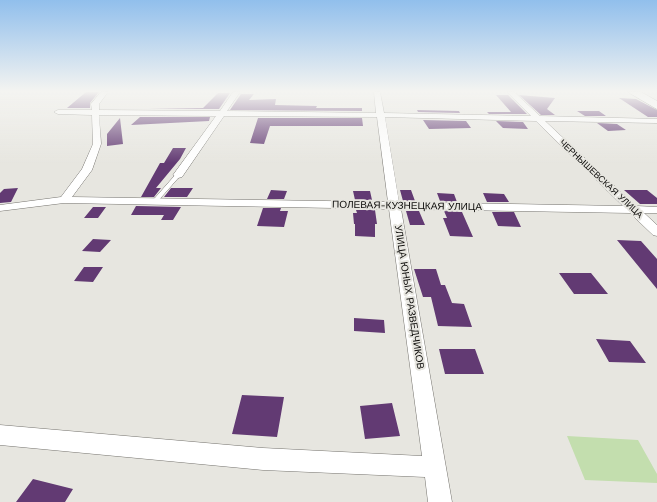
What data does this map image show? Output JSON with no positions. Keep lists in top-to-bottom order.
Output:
{
  "streets": {
    "street": ["ЧЕРНЫШЕВСКАЯ УЛИЦА", "ПОЛЕВАЯ-КУЗНЕЦКАЯ УЛИЦА", "УЛИЦА ЮНЫХ РАЗВЕДЧИКОВ"]
  },
  "crossings": [
    ["ЧЕРНЫШЕВСКАЯ УЛИЦА", "ПОЛЕВАЯ-КУЗНЕЦКАЯ УЛИЦА"],
    ["ПОЛЕВАЯ-КУЗНЕЦКАЯ УЛИЦА", "УЛИЦА ЮНЫХ РАЗВЕДЧИКОВ"]
  ]
}
